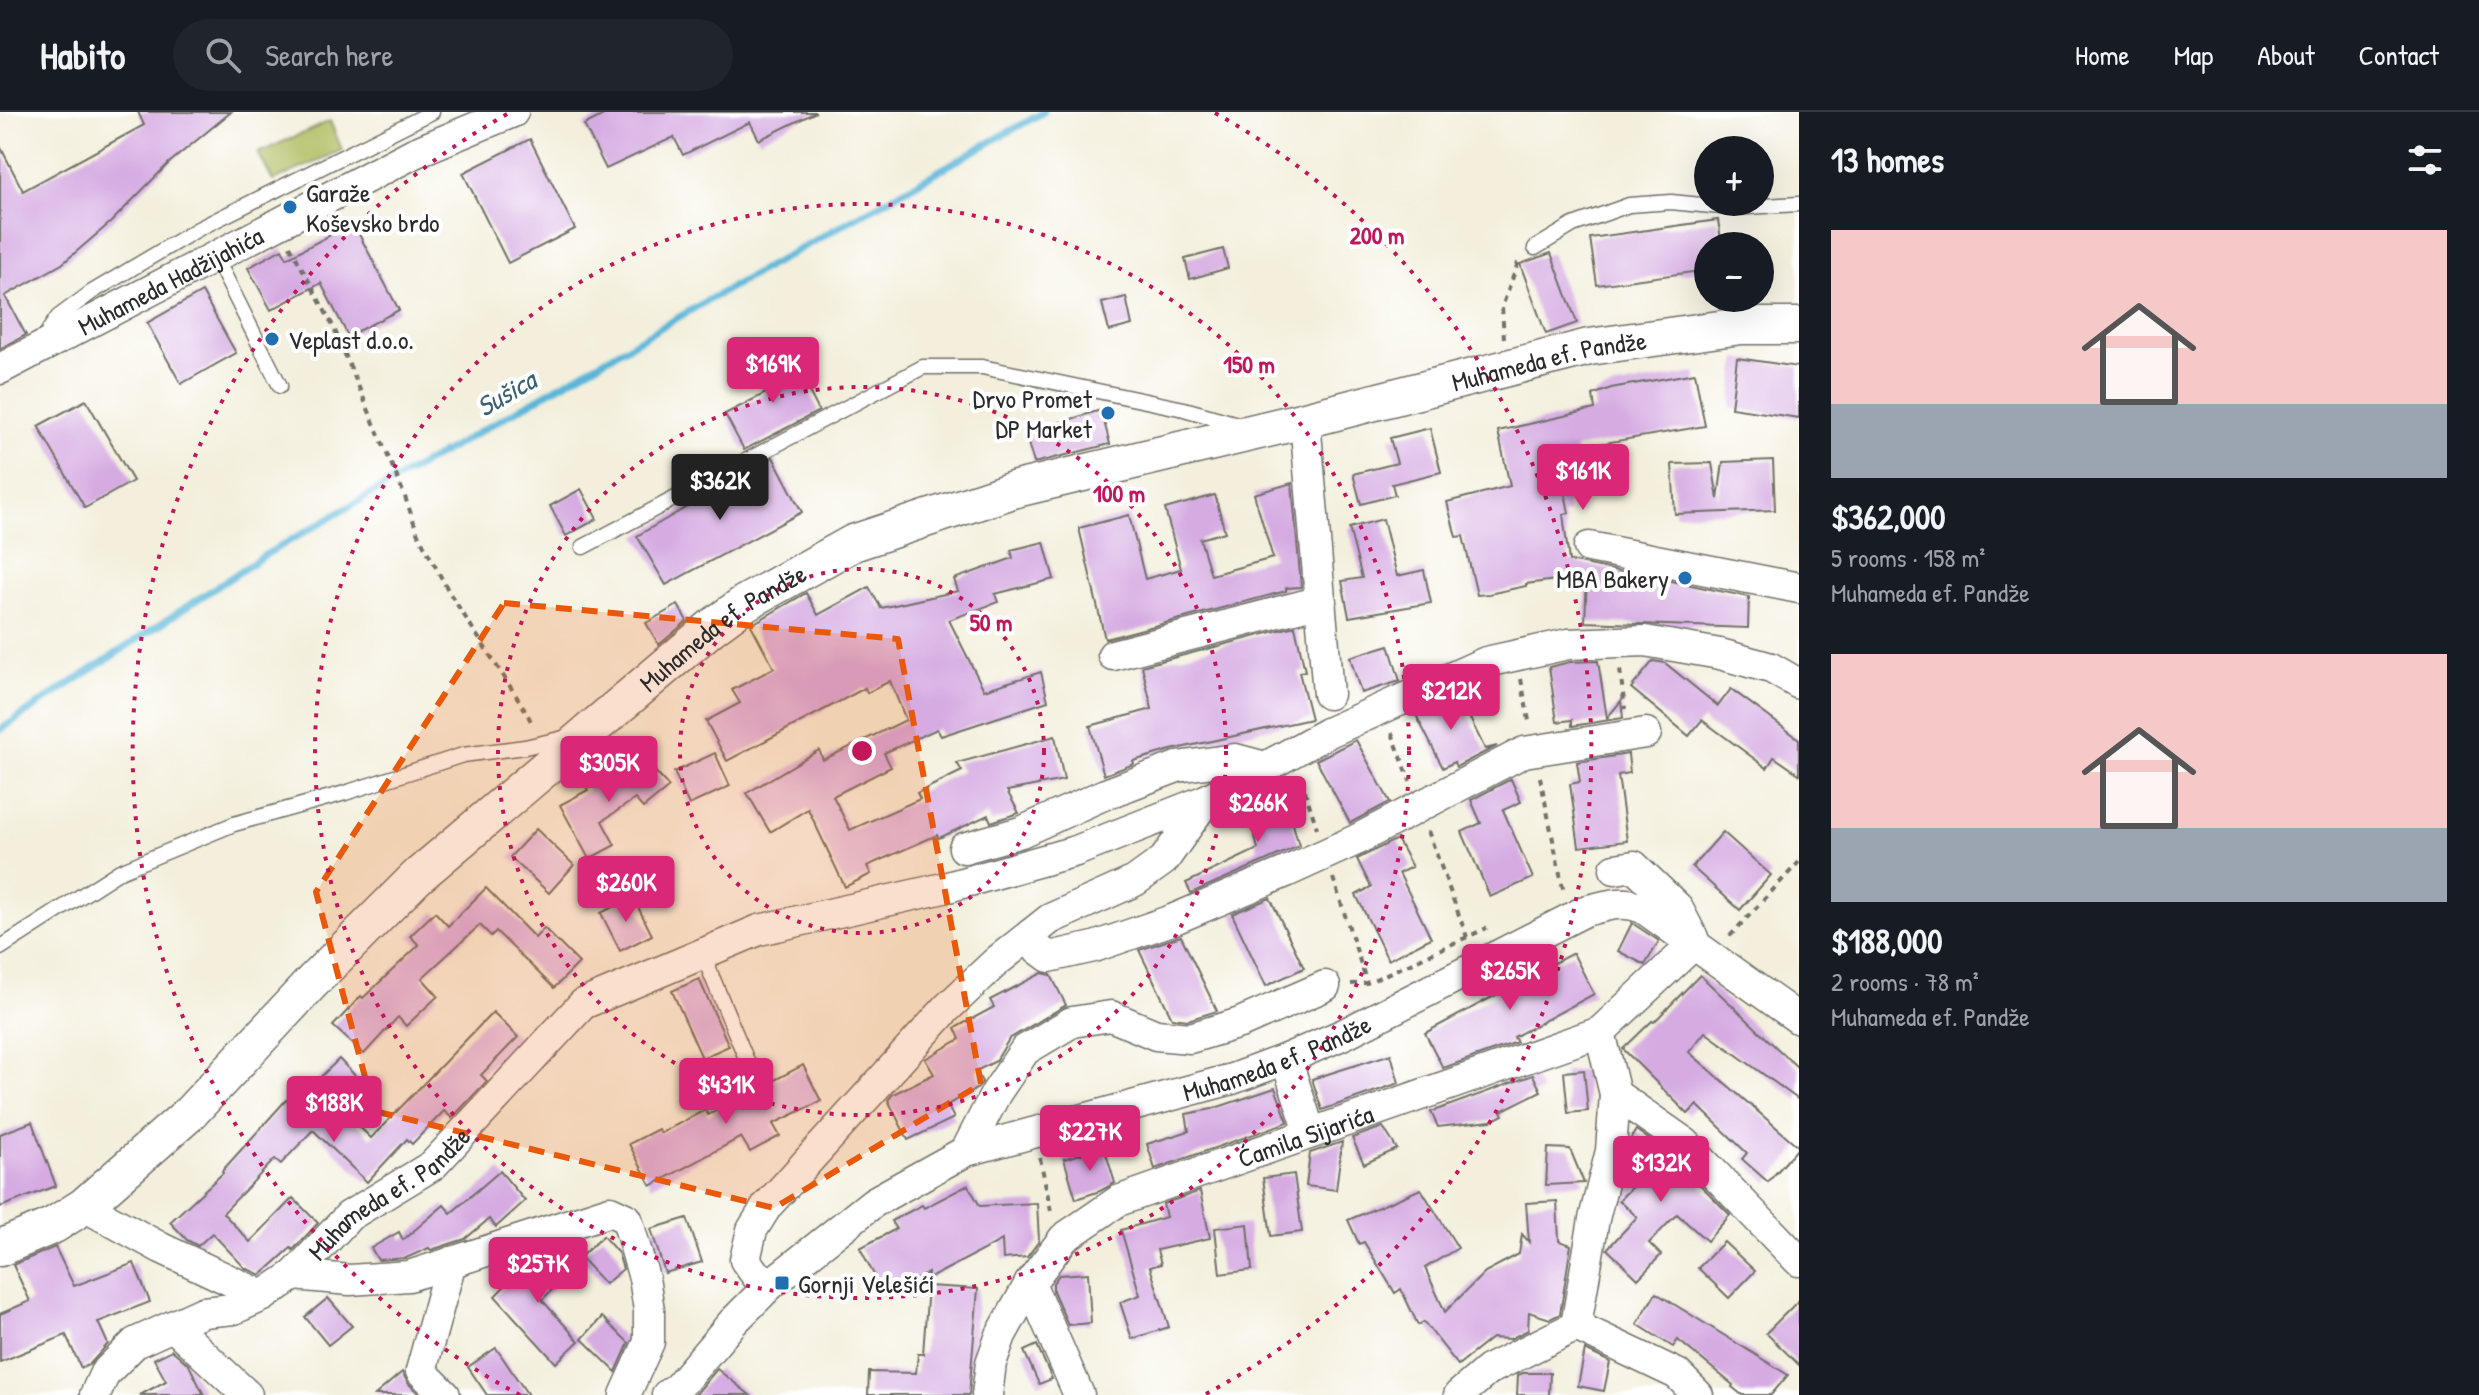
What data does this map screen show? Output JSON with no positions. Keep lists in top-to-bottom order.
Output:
{
  "streets": {
    "street": ["Muhameda Hadžijahića", "Muhameda ef. Pandže", "Ćamila Sijarića"]
  },
  "crossings": [
    ["Muhameda ef. Pandže", "Ćamila Sijarića"]
  ],
  "water": ["Sušica"],
  "places": {
    "other": [
      "Garaže Koševsko brdo",
      "Veplast d.o.o.",
      "Drvo Promet DP Market",
      "MBA Bakery"
    ],
    "transit": ["Gornji Velešići"]
  },
  "page": {
    "header": "Habito",
    "search": "Search here",
    "nav": [
      "Home",
      "Map",
      "About",
      "Contact"
    ],
    "heading": "13 homes",
    "map_buttons": ["+", "−"],
    "list": [
      {
        "name": "$362,000",
        "note": "5 rooms · 158 m² · Muhameda ef. Pandže"
      },
      {
        "name": "$188,000",
        "note": "2 rooms · 78 m² · Muhameda ef. Pandže"
      }
    ],
    "price": [
      "$169K",
      "$161K",
      "$362K",
      "$212K",
      "$305K",
      "$266K",
      "$260K",
      "$265K",
      "$431K",
      "$188K",
      "$227K",
      "$132K",
      "$257K"
    ]
  },
  "rings": [
    "200 m",
    "150 m",
    "100 m",
    "50 m"
  ]
}
